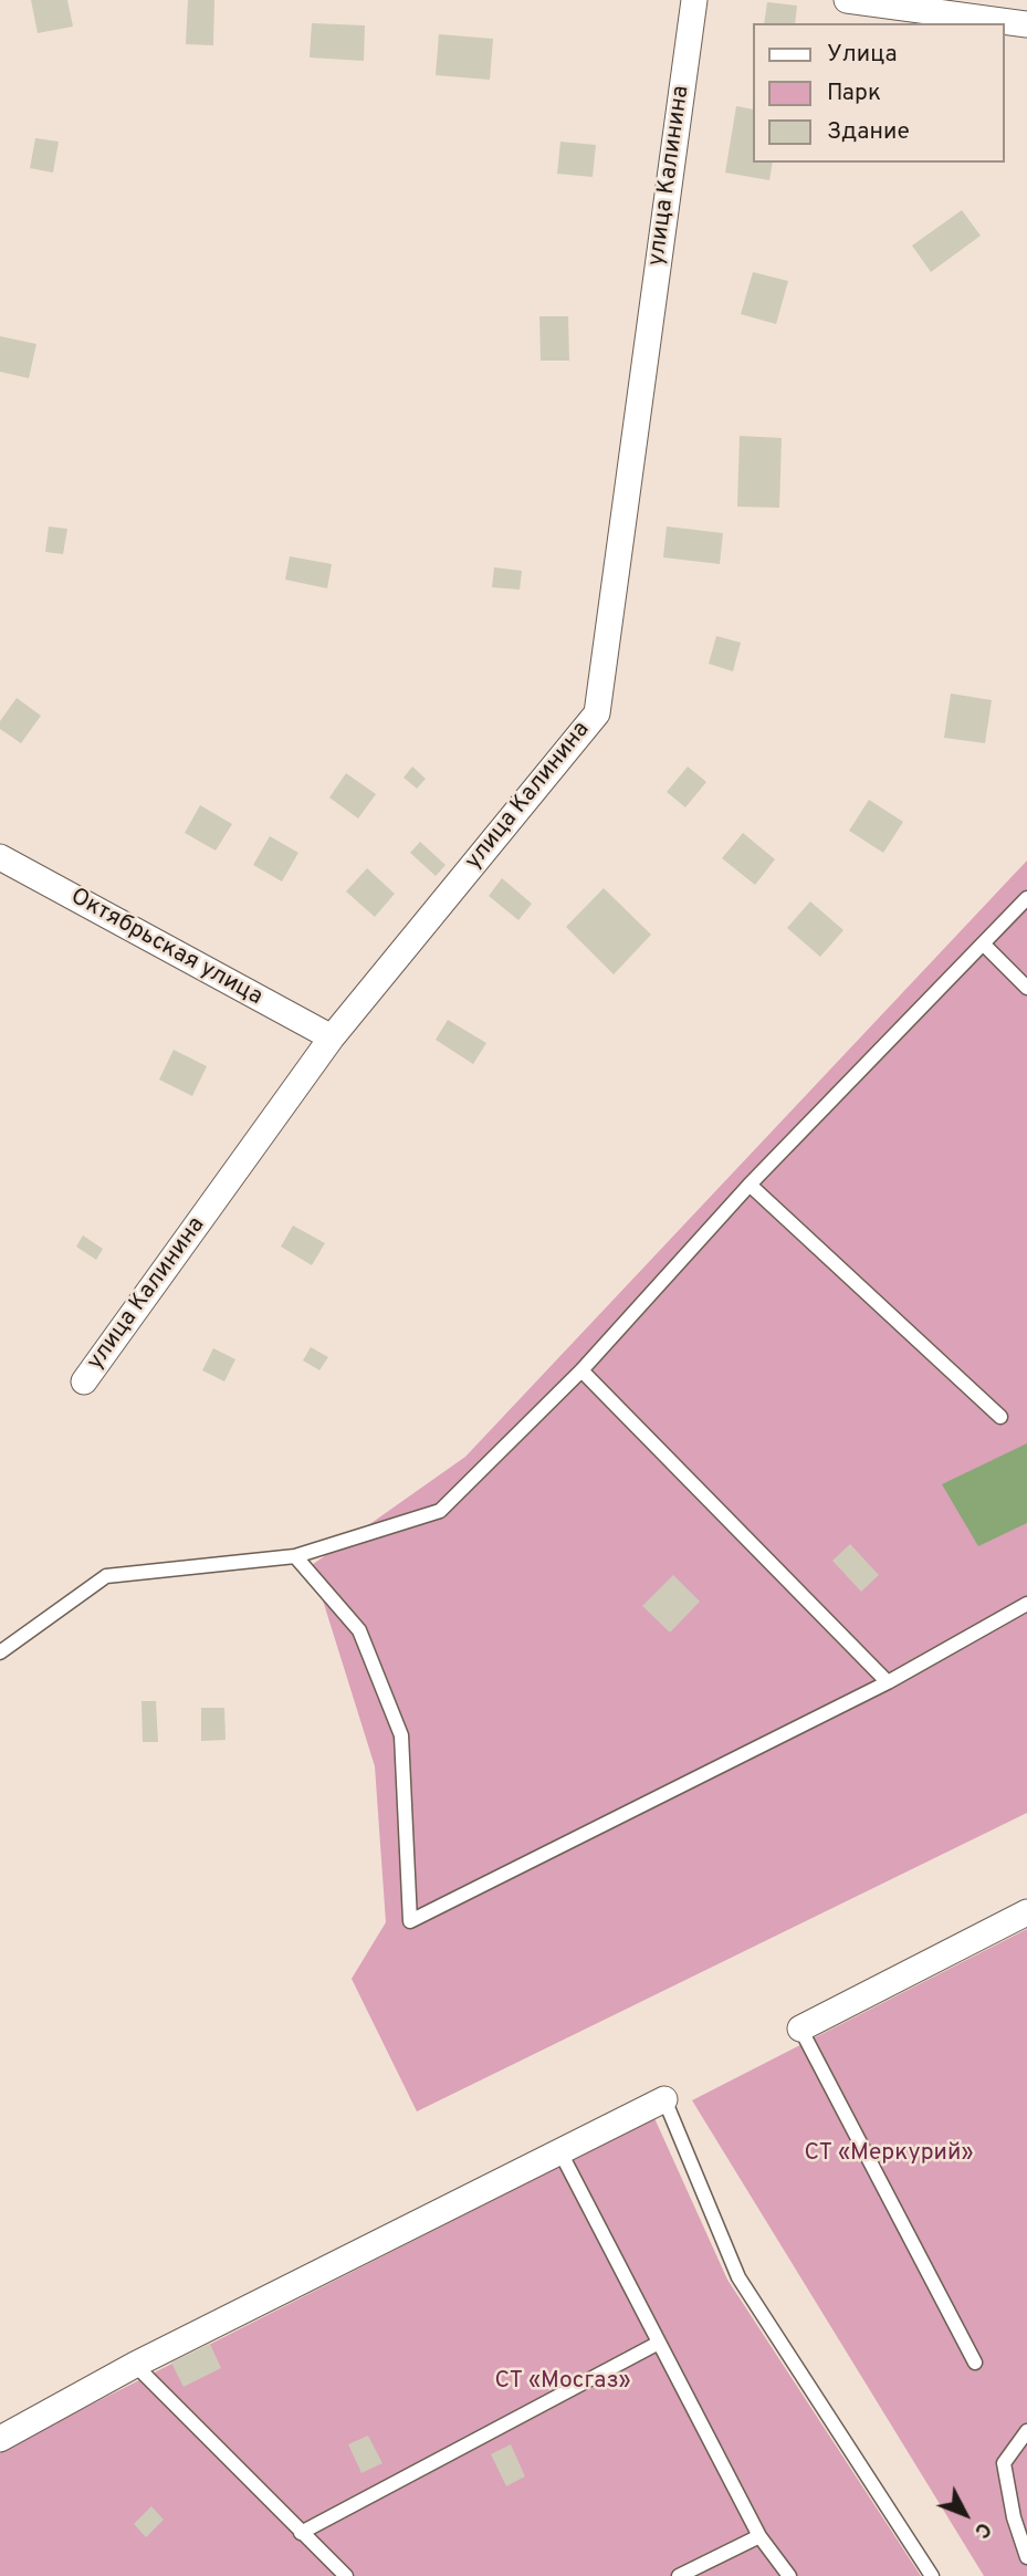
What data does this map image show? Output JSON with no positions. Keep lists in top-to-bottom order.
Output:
{
  "streets": {
    "street": ["улица Калинина", "Октябрьская улица"]
  },
  "crossings": [
    ["улица Калинина", "Октябрьская улица"]
  ],
  "parks": ["СТ «Меркурий»", "СТ «Мосгаз»"],
  "legend": ["Улица", "Парк", "Здание"],
  "north": "bottom right"
}
